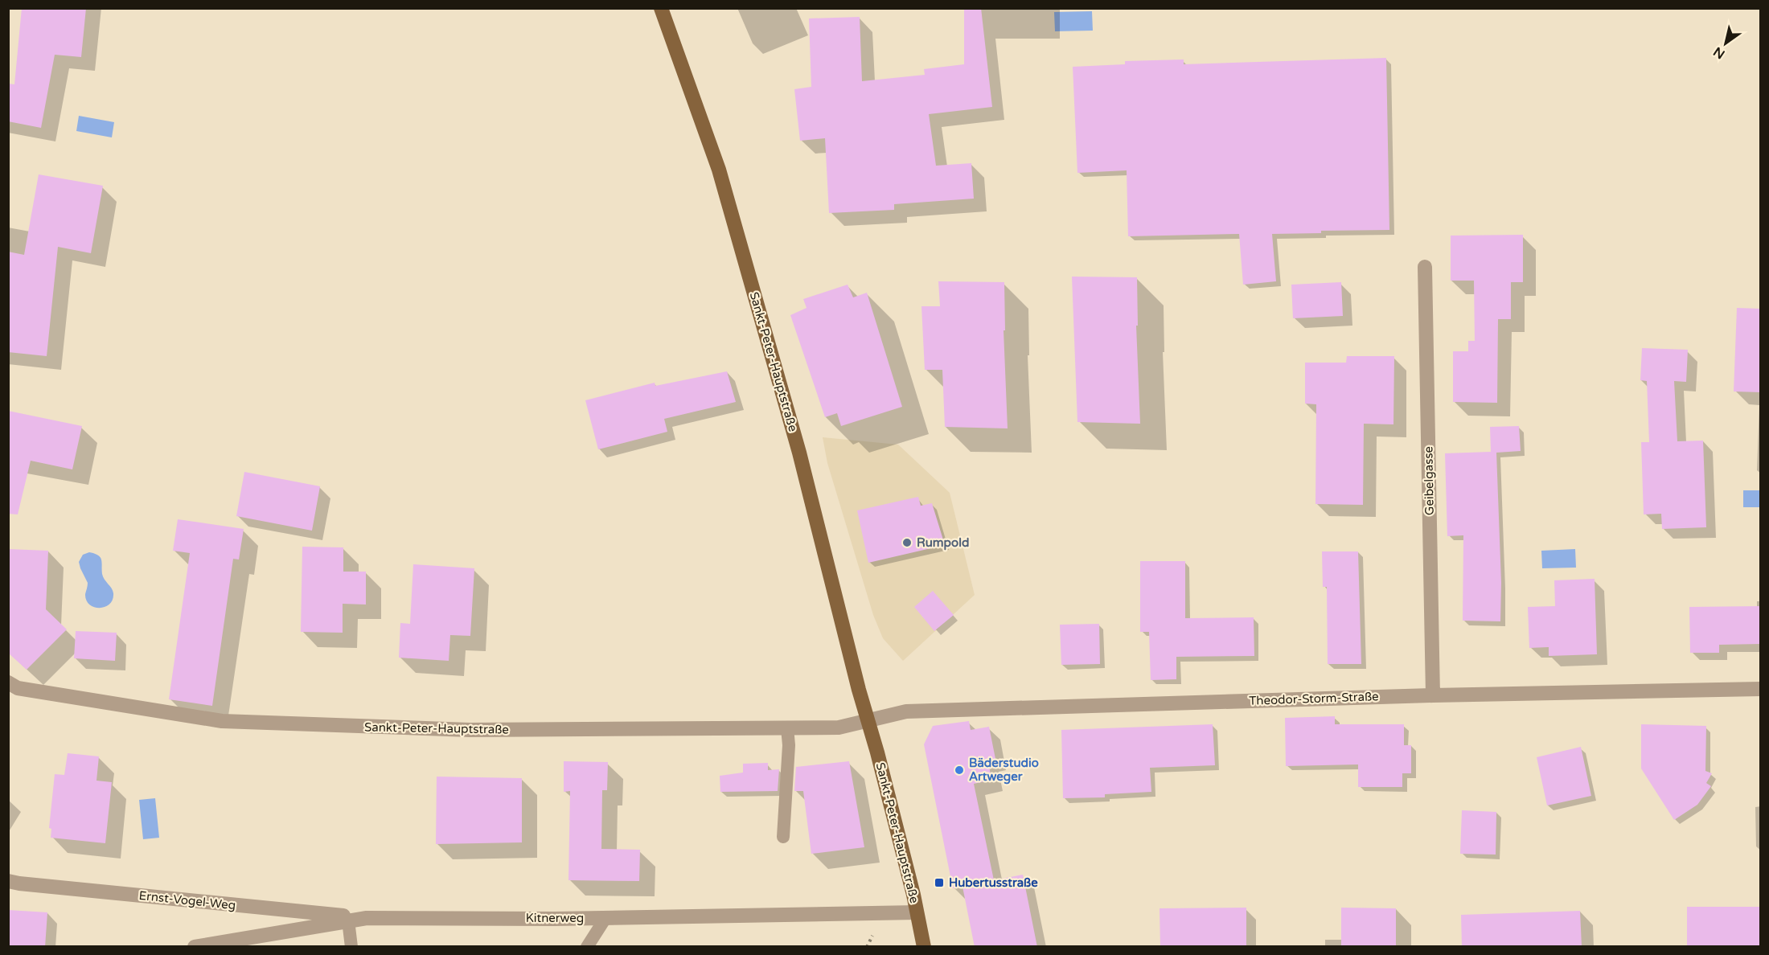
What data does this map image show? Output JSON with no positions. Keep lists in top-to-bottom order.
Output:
{
  "streets": {
    "main road": ["Sankt-Peter-Hauptstraße"],
    "street": [
      "Geibelgasse",
      "Theodor-Storm-Straße",
      "Ernst-Vogel-Weg",
      "Kitnerweg"
    ]
  },
  "crossings": [
    ["Sankt-Peter-Hauptstraße", "Theodor-Storm-Straße"],
    ["Sankt-Peter-Hauptstraße", "Kitnerweg"],
    ["Geibelgasse", "Theodor-Storm-Straße"],
    ["Ernst-Vogel-Weg", "Kitnerweg"]
  ],
  "places": {
    "other": ["Rumpold", "Bäderstudio Artweger"],
    "transit": ["Hubertusstraße"]
  },
  "north": "bottom left"
}
